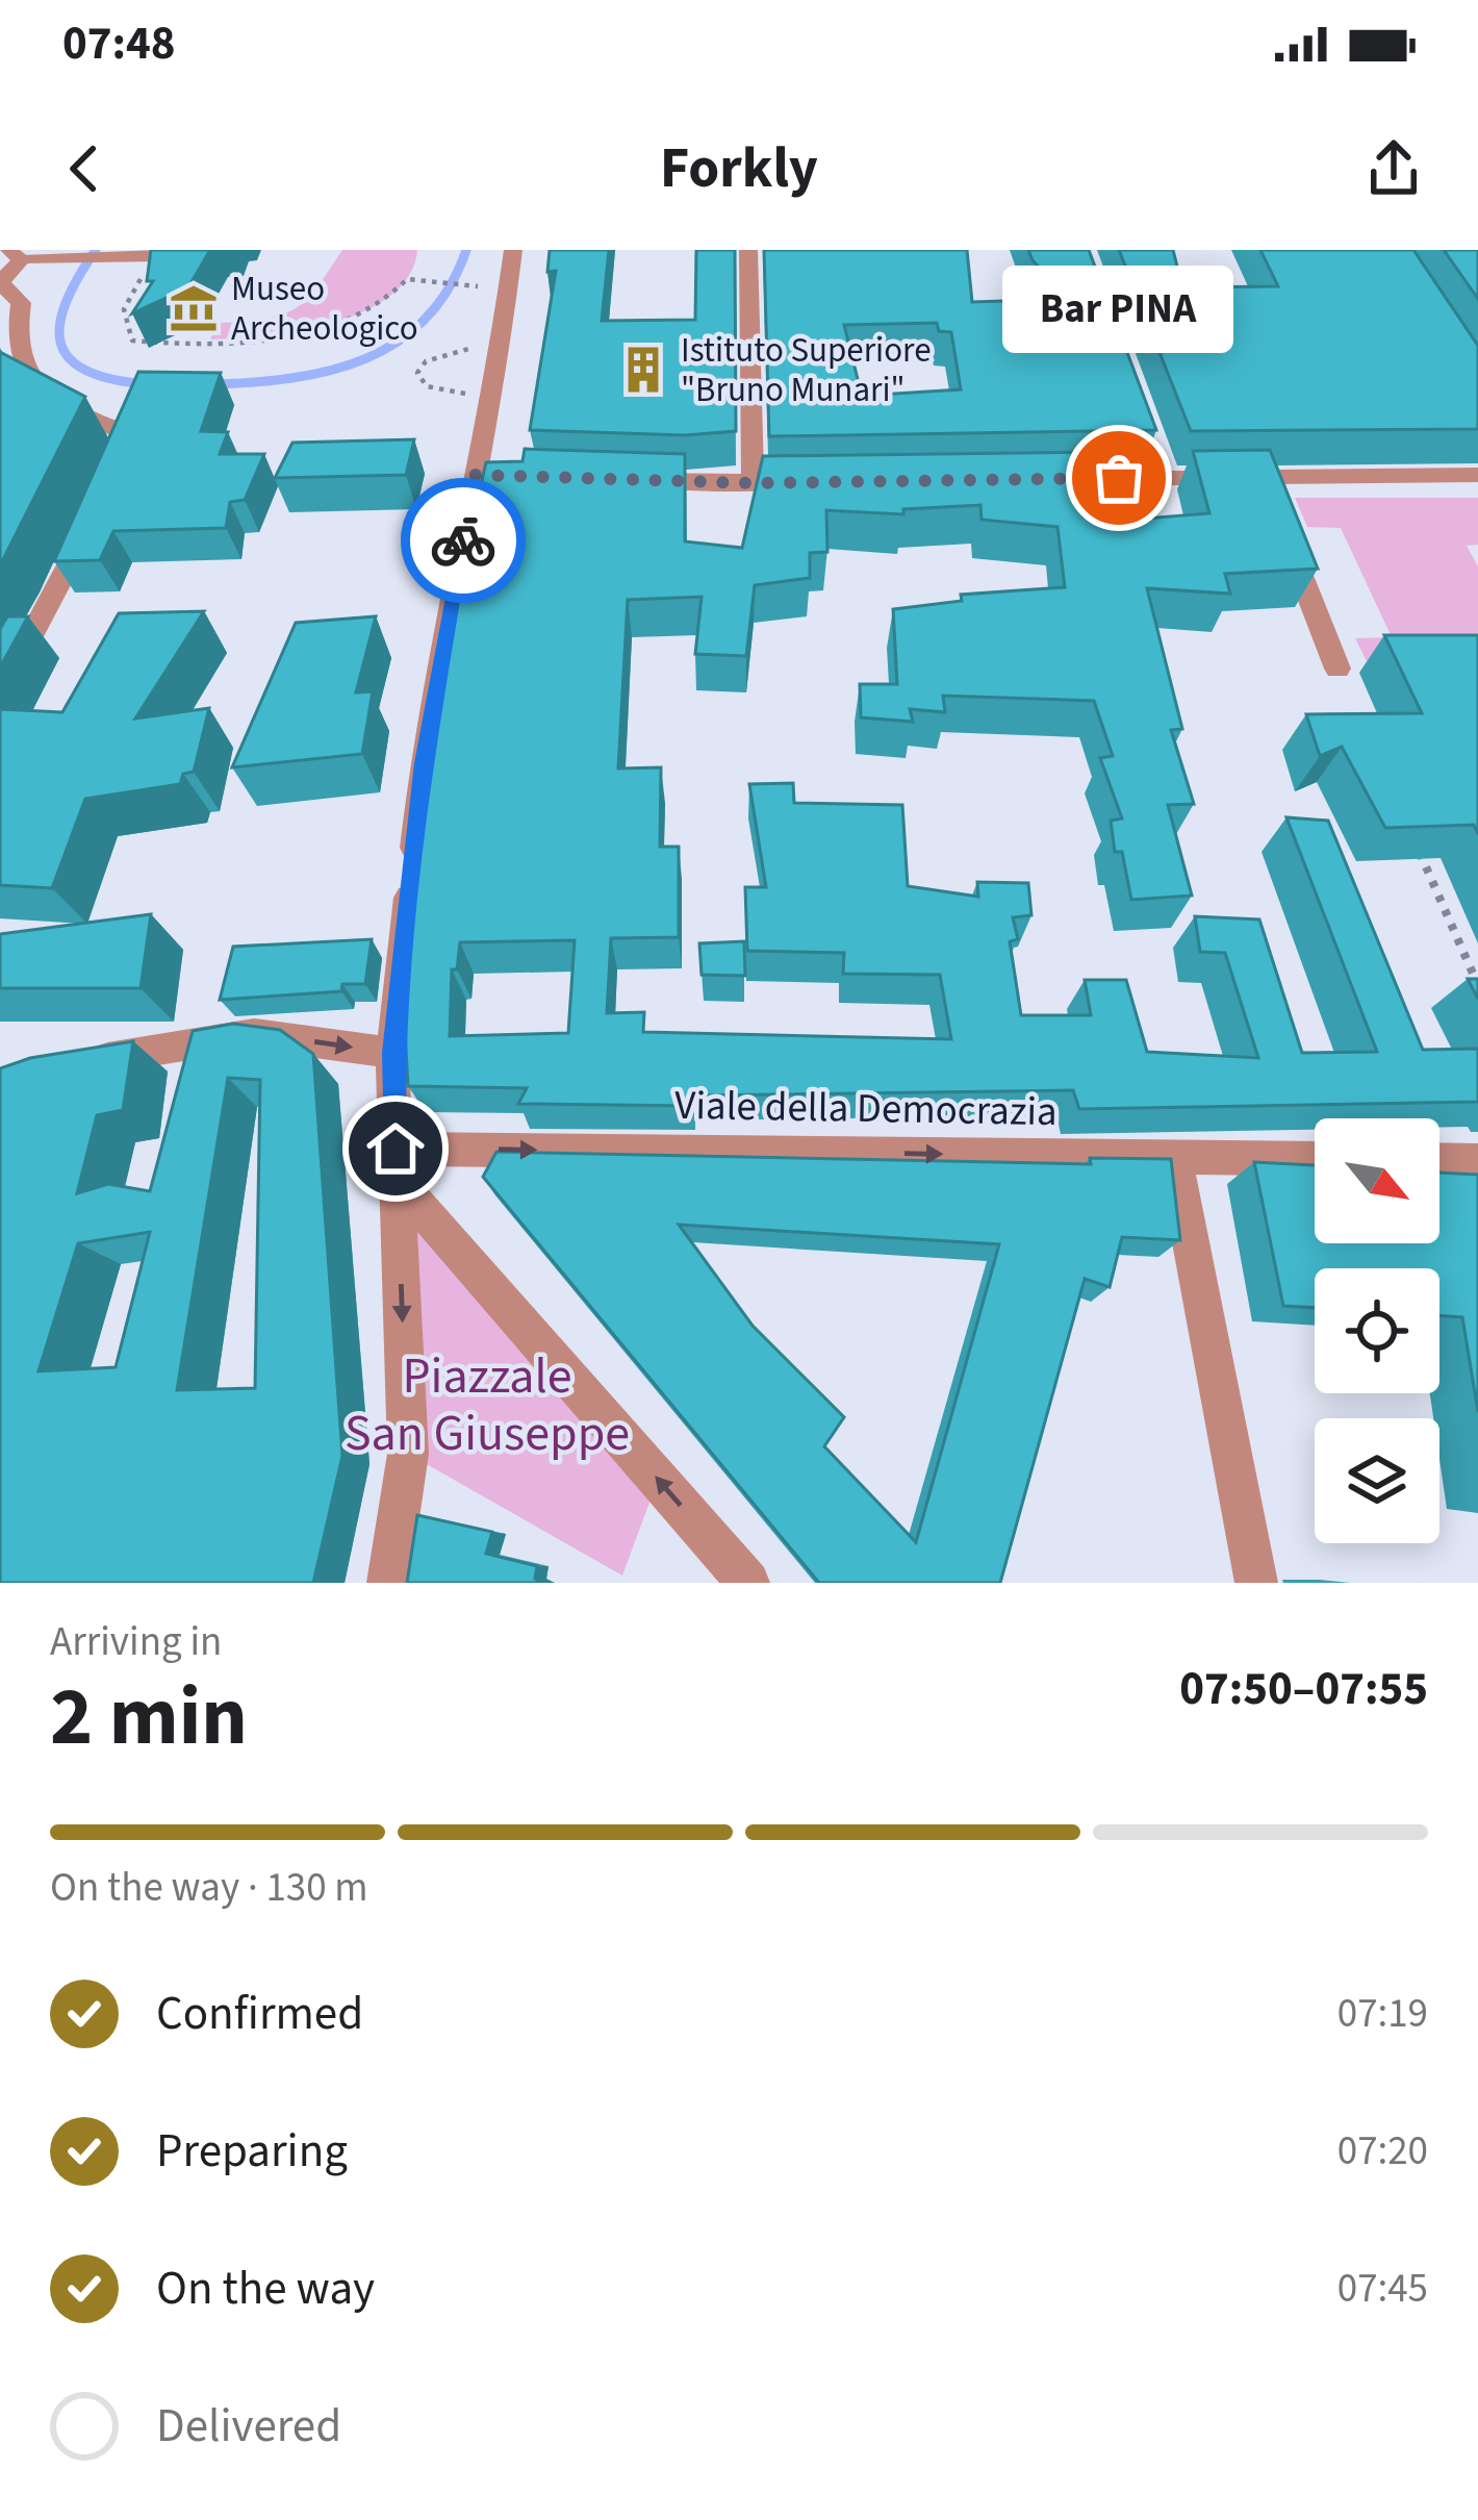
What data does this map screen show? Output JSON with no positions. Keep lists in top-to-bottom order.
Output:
{
  "streets": {
    "street": ["Viale della Democrazia"]
  },
  "one_way": ["Viale della Democrazia"],
  "parks": ["Piazzale San Giuseppe"],
  "places": {
    "museum": ["Museo Archeologico"],
    "building": ["Istituto Superiore \"Bruno Munari\""],
    "other": ["Bar PINA"]
  },
  "north": "bottom right",
  "page": {
    "status": "07:48",
    "header": "Forkly",
    "bubble": "Bar PINA",
    "heading": ["2 min", "Arriving in", "07:50–07:55"],
    "bar": "On the way · 130 m",
    "list": [
      ["Confirmed", "07:19"],
      ["Preparing", "07:20"],
      ["On the way", "07:45"],
      "Delivered"
    ]
  }
}
